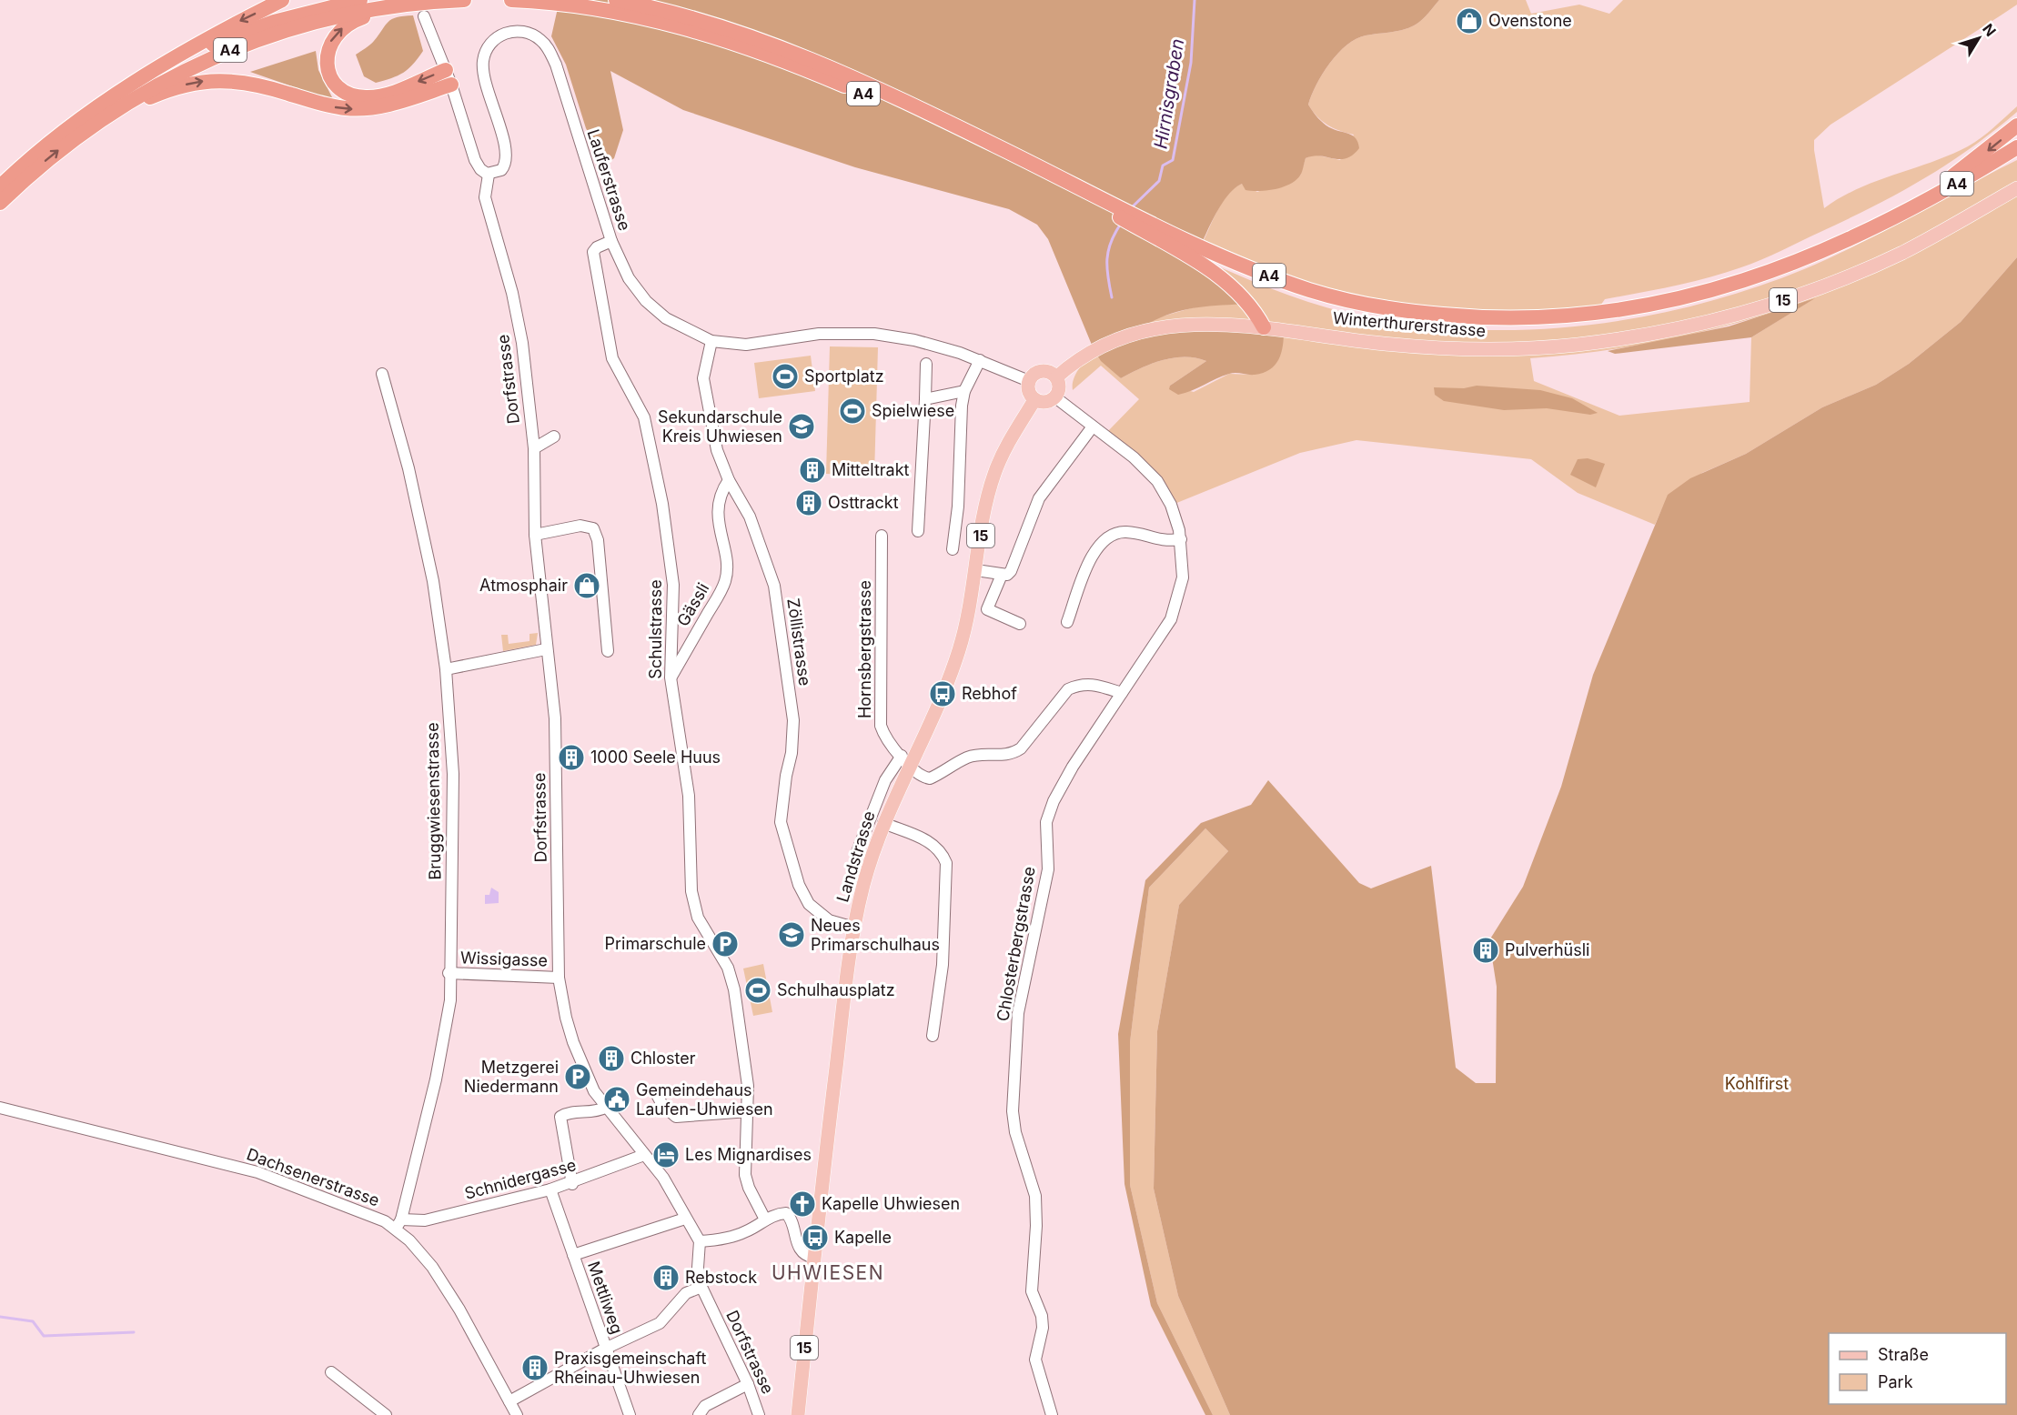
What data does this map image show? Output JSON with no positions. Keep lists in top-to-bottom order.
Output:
{
  "streets": {
    "highway": ["A4"],
    "main road": ["15", "Winterthurerstrasse", "Landstrasse"],
    "street": [
      "Lauferstrasse",
      "Dorfstrasse",
      "Gässli",
      "Schulstrasse",
      "Zöllistrasse",
      "Hornsbergstrasse",
      "Bruggwiesenstrasse",
      "Chlosterbergstrasse",
      "Wissigasse",
      "Dachsenerstrasse",
      "Schnidergasse",
      "Mettliweg"
    ]
  },
  "crossings": [
    ["Lauferstrasse", "Winterthurerstrasse"],
    ["Lauferstrasse", "Dorfstrasse"],
    ["Lauferstrasse", "Schulstrasse"],
    ["Lauferstrasse", "Zöllistrasse"],
    ["Lauferstrasse", "Landstrasse"],
    ["Lauferstrasse", "Chlosterbergstrasse"],
    ["Winterthurerstrasse", "Landstrasse"],
    ["Winterthurerstrasse", "Chlosterbergstrasse"],
    ["Dorfstrasse", "Wissigasse"],
    ["Dorfstrasse", "Schnidergasse"],
    ["Gässli", "Schulstrasse"],
    ["Gässli", "Zöllistrasse"],
    ["Zöllistrasse", "Landstrasse"],
    ["Hornsbergstrasse", "Landstrasse"],
    ["Hornsbergstrasse", "Chlosterbergstrasse"],
    ["Bruggwiesenstrasse", "Wissigasse"],
    ["Bruggwiesenstrasse", "Dachsenerstrasse"],
    ["Bruggwiesenstrasse", "Schnidergasse"],
    ["Landstrasse", "Chlosterbergstrasse"],
    ["Dachsenerstrasse", "Schnidergasse"],
    ["Schnidergasse", "Mettliweg"]
  ],
  "districts": ["UHWIESEN"],
  "water": ["Hirnisgraben"],
  "parks": ["Kohlfirst"],
  "places": {
    "shop": ["Ovenstone", "Atmosphair"],
    "sports": ["Sportplatz", "Spielwiese", "Schulhausplatz"],
    "school or university": ["Sekundarschule Kreis Uhwiesen", "Neues Primarschulhaus"],
    "building": [
      "Mitteltrakt",
      "Osttrackt",
      "1000 Seele Huus",
      "Pulverhüsli",
      "Chloster",
      "Rebstock",
      "Praxisgemeinschaft Rheinau-Uhwiesen"
    ],
    "bus stop": ["Rebhof", "Kapelle"],
    "parking": ["Primarschule", "Metzgerei Niedermann"],
    "public building": ["Gemeindehaus Laufen-Uhwiesen"],
    "hotel": ["Les Mignardises"],
    "church": ["Kapelle Uhwiesen"]
  },
  "legend": ["Straße", "Park"],
  "north": "top right"
}
